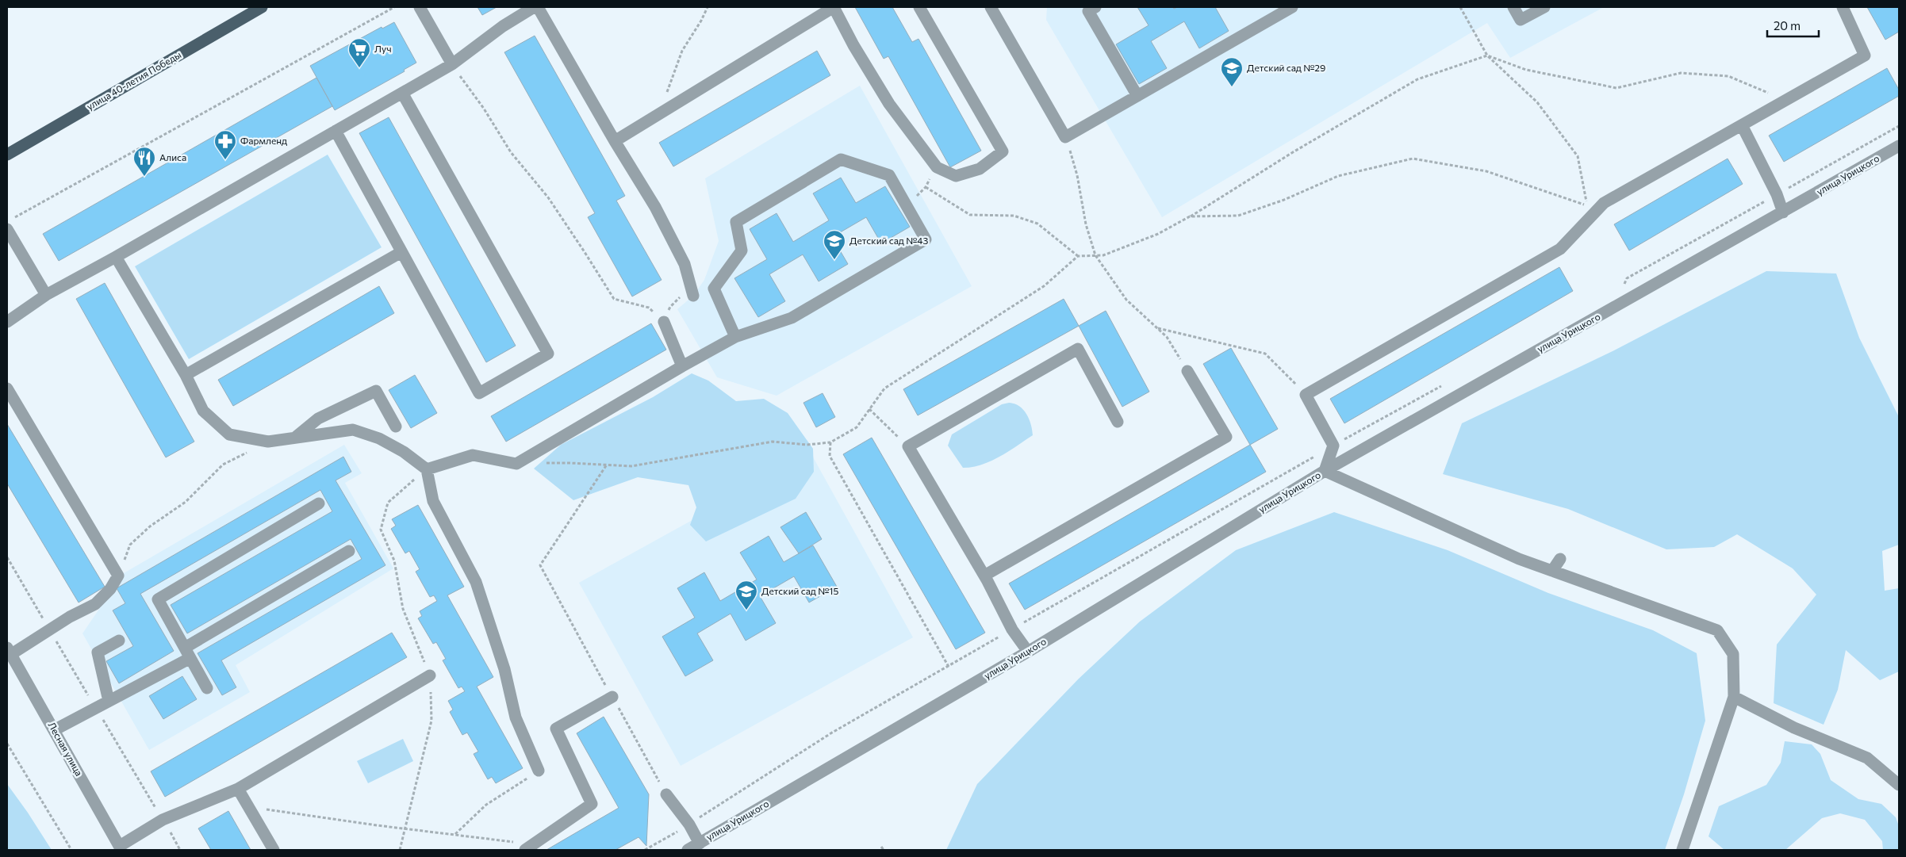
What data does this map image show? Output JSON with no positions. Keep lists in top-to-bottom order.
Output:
{
  "streets": {
    "main road": ["улица 40-летия Победы"],
    "street": ["улица Урицкого", "Лесная улица"]
  },
  "places": {
    "supermarket": ["Луч"],
    "school or university": ["Детский сад №29", "Детский сад №43", "Детский сад №15"],
    "pharmacy": ["Фармленд"],
    "restaurant": ["Алиса"]
  },
  "scale_bar": "20 m"
}
